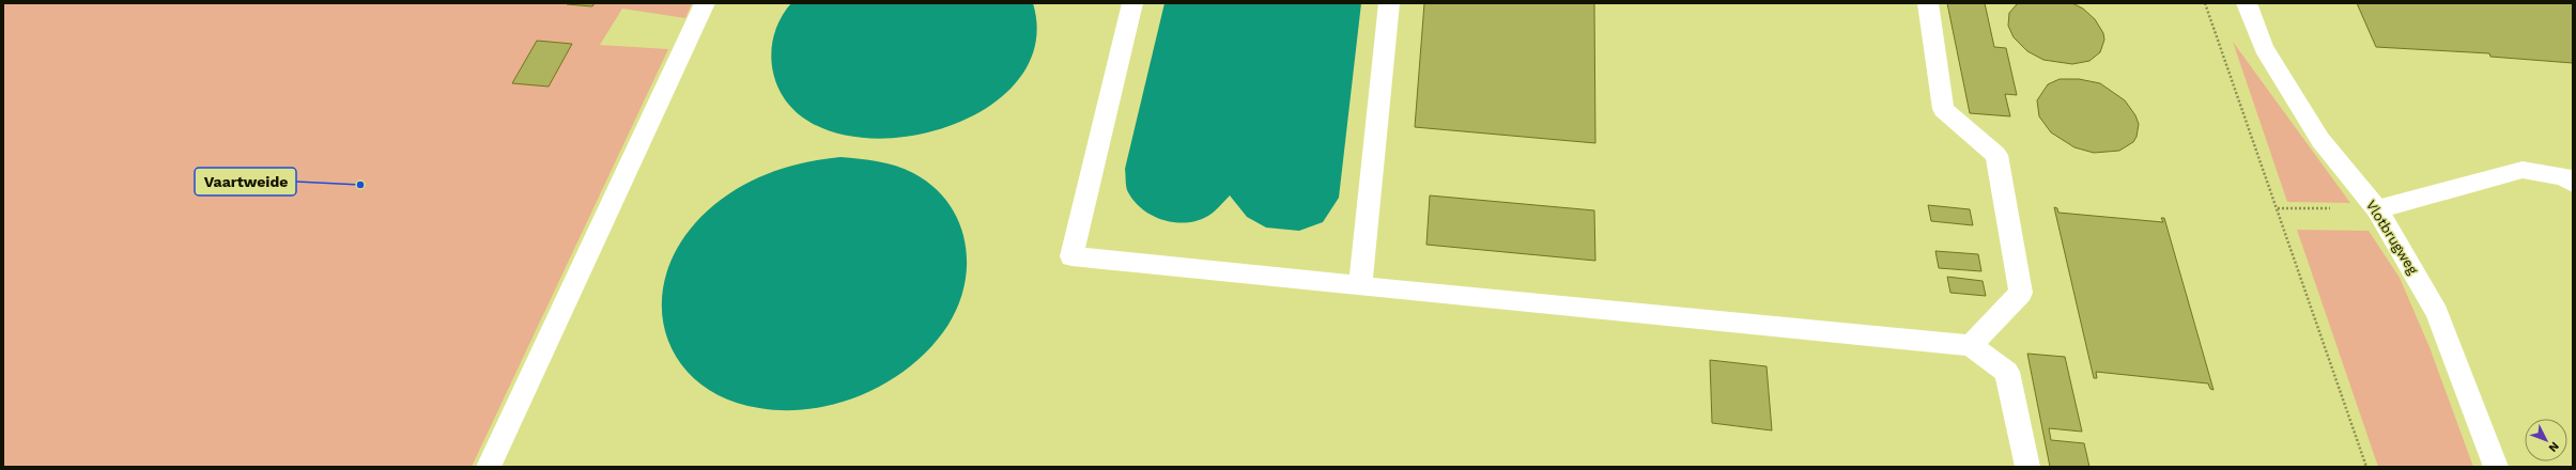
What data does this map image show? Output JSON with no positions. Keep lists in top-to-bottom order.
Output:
{
  "streets": {
    "street": ["Vlotbrugweg"]
  },
  "places": ["Vaartweide"],
  "north": "bottom right"
}
